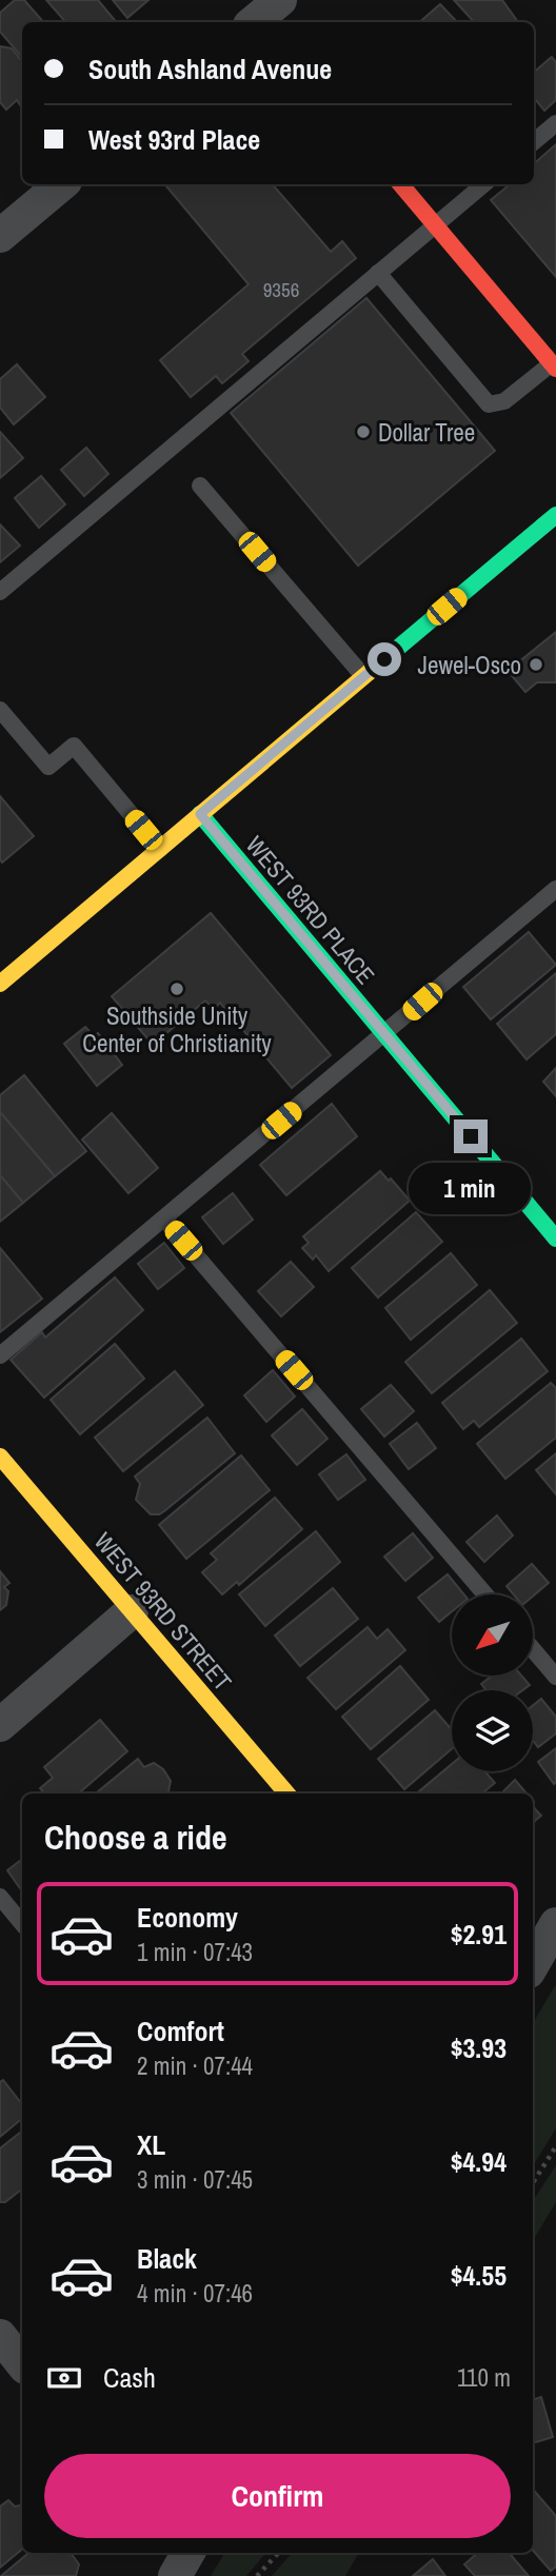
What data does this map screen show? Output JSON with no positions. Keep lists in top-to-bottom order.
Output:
{
  "streets": {
    "street": ["WEST 93RD PLACE", "WEST 93RD STREET"]
  },
  "places": ["Dollar Tree", "Jewel-Osco", "Southside Unity Center of Christianity"],
  "house_numbers": ["9356"],
  "north": "bottom left",
  "page": {
    "banner": ["South Ashland Avenue", "West 93rd Place"],
    "bubble": "1 min",
    "heading": "Choose a ride",
    "list": [
      {
        "name": "Economy",
        "note": "1 min · 07:43",
        "value": "$2.91"
      },
      {
        "name": "Comfort",
        "note": "2 min · 07:44",
        "value": "$3.93"
      },
      {
        "name": "XL",
        "note": "3 min · 07:45",
        "value": "$4.94"
      },
      {
        "name": "Black",
        "note": "4 min · 07:46",
        "value": "$4.55"
      }
    ],
    "pay": ["Cash", "110 m"],
    "buttons": "Confirm"
  }
}
